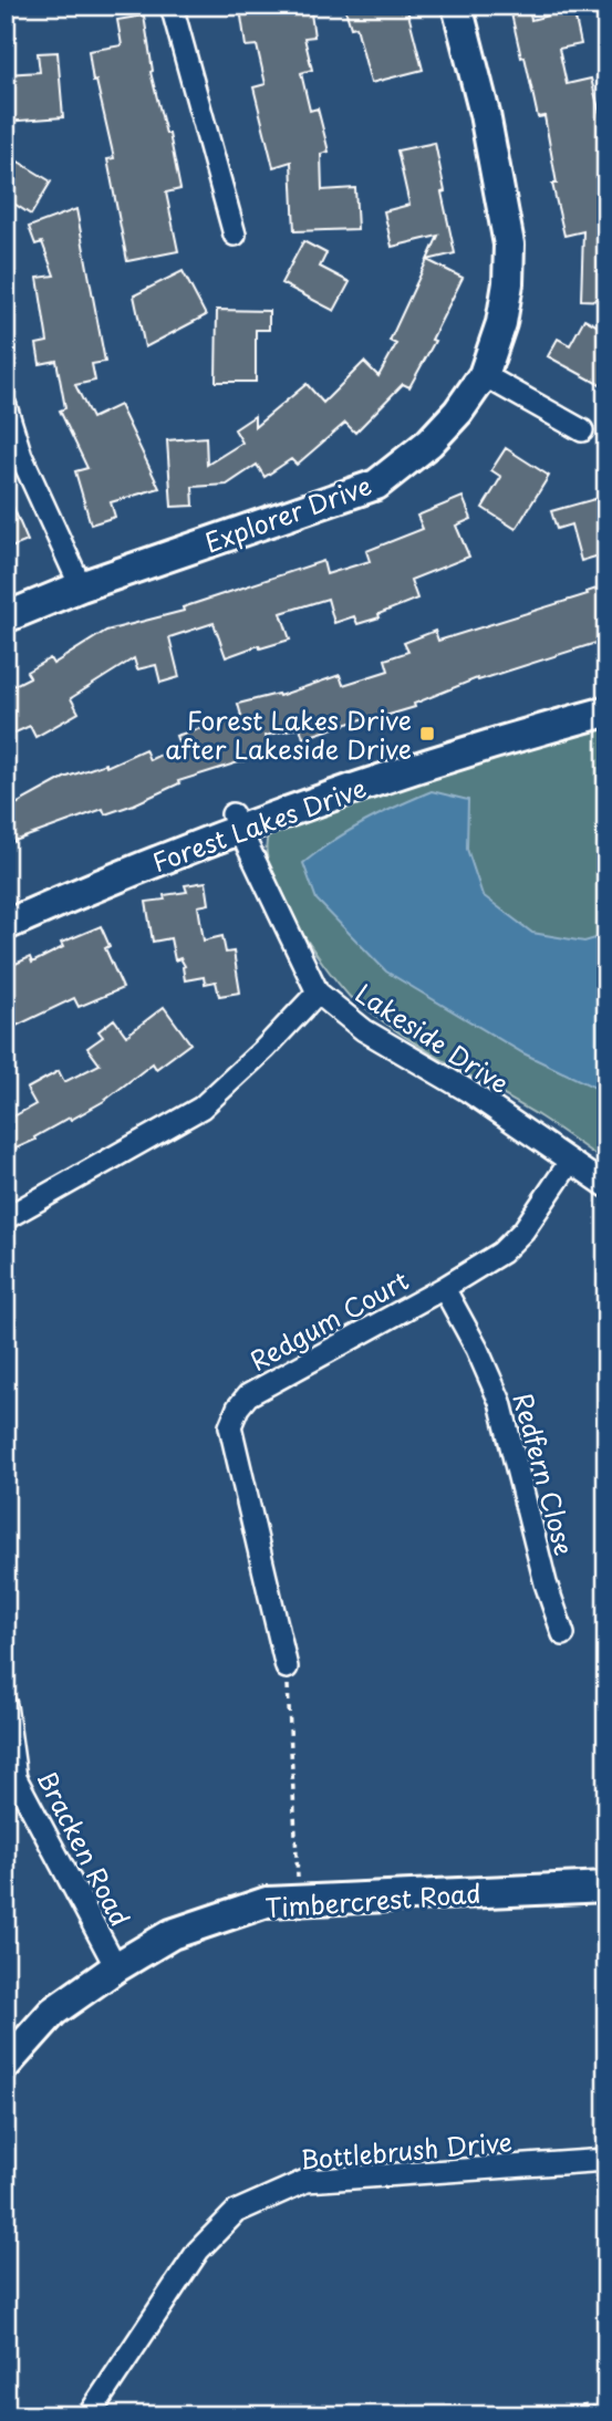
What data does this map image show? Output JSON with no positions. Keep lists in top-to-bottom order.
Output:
{
  "streets": {
    "street": [
      "Explorer Drive",
      "Forest Lakes Drive",
      "Lakeside Drive",
      "Redgum Court",
      "Redfern Close",
      "Bracken Road",
      "Timbercrest Road",
      "Bottlebrush Drive"
    ]
  },
  "crossings": [
    ["Forest Lakes Drive", "Lakeside Drive"],
    ["Lakeside Drive", "Redgum Court"],
    ["Redgum Court", "Redfern Close"],
    ["Bracken Road", "Timbercrest Road"]
  ],
  "places": {
    "transit": ["Forest Lakes Drive after Lakeside Drive"]
  }
}
